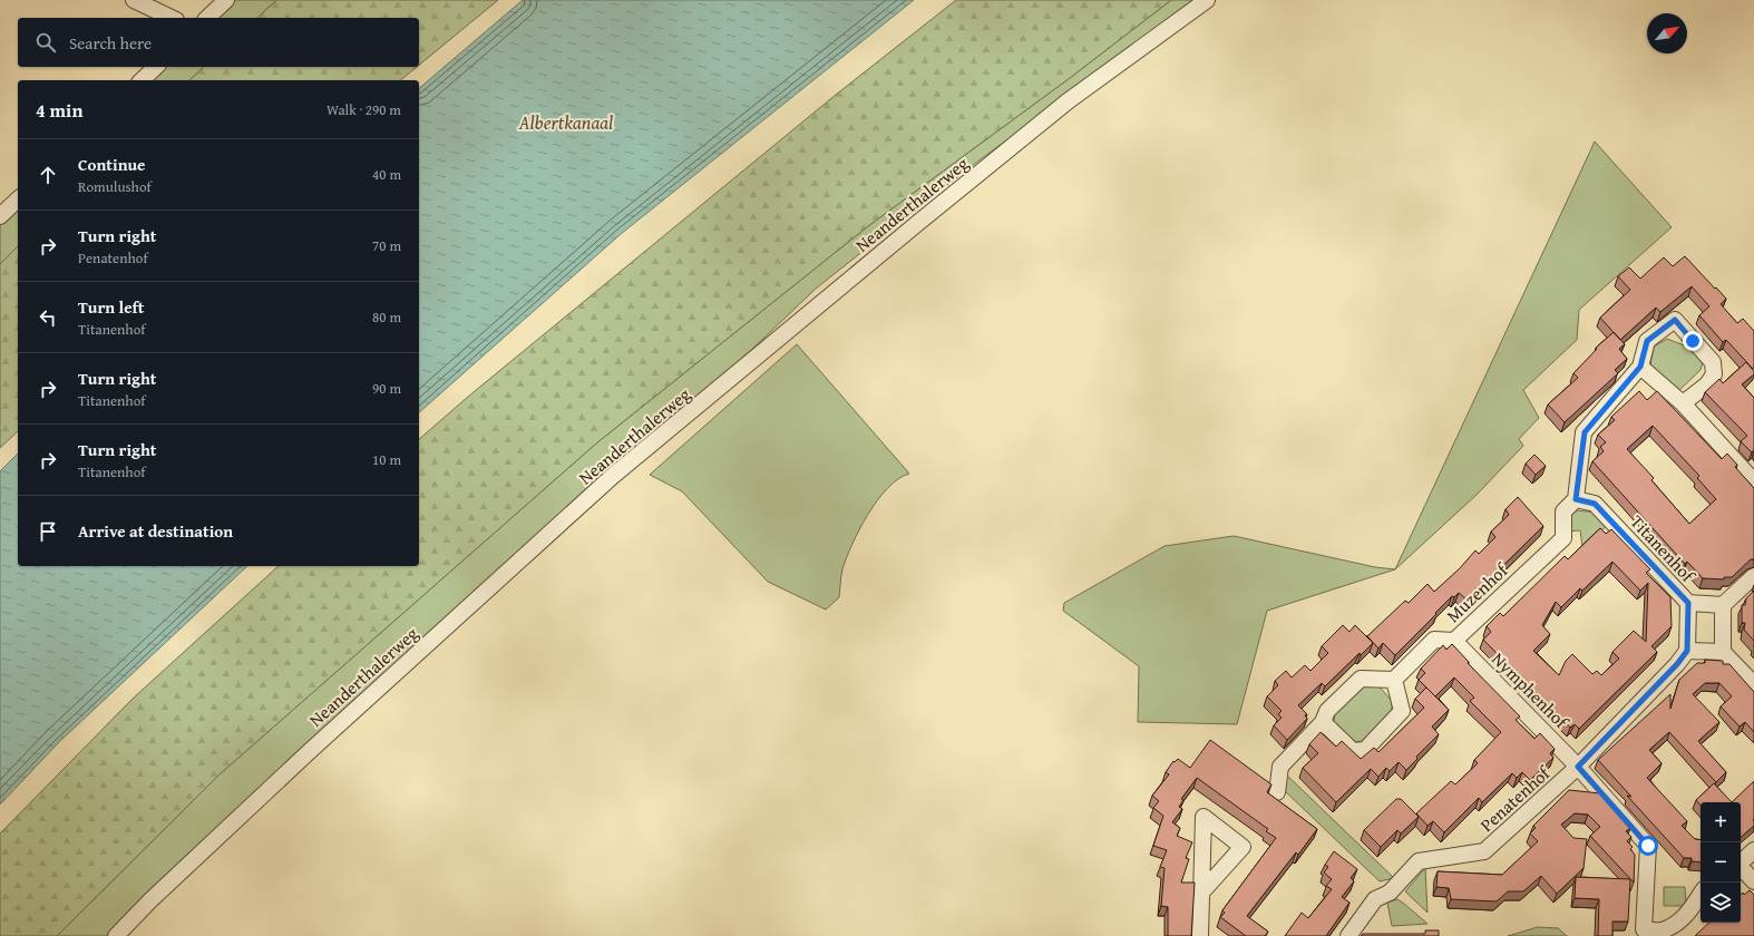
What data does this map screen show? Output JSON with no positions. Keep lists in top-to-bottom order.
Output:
{
  "streets": {
    "street": [
      "Neanderthalerweg",
      "Titanenhof",
      "Muzenhof",
      "Nymphenhof",
      "Penatenhof"
    ]
  },
  "crossings": [
    ["Titanenhof", "Muzenhof"],
    ["Titanenhof", "Penatenhof"],
    ["Muzenhof", "Nymphenhof"],
    ["Nymphenhof", "Penatenhof"]
  ],
  "water": ["Albertkanaal"],
  "north": "top right",
  "page": {
    "search": "Search here",
    "heading": ["4 min", "Walk · 290 m"],
    "list": [
      ["Continue", "Romulushof", "40 m"],
      ["Turn right", "Penatenhof", "70 m"],
      ["Turn left", "Titanenhof", "80 m"],
      ["Turn right", "Titanenhof", "90 m"],
      ["Turn right", "Titanenhof", "10 m"],
      "Arrive at destination"
    ],
    "map_buttons": ["+", "−"]
  }
}
